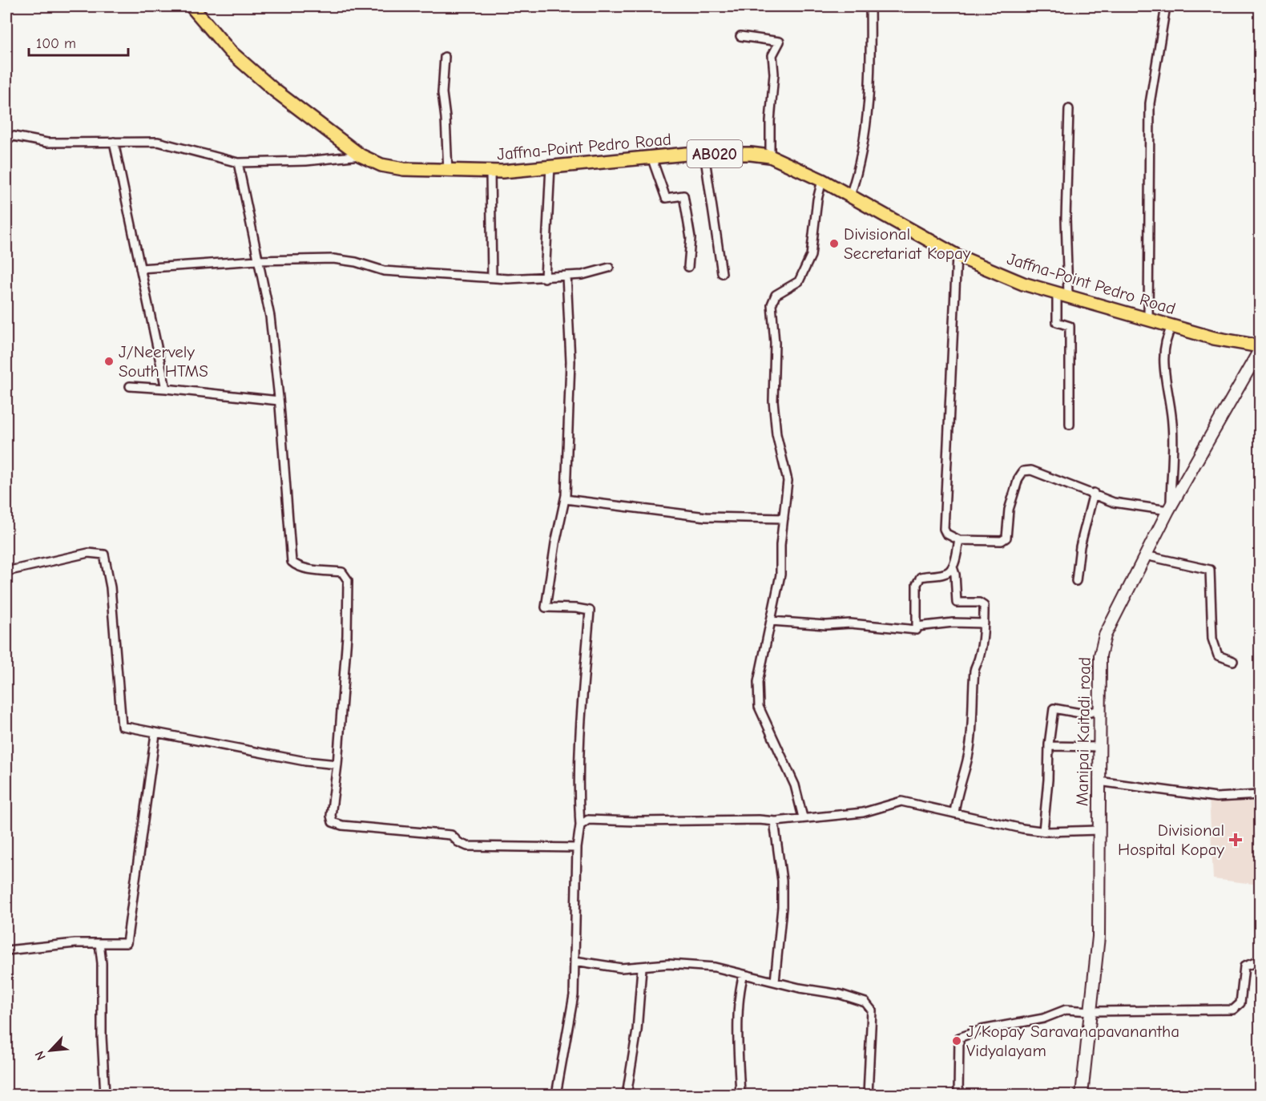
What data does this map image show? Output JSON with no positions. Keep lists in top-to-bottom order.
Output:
{
  "streets": {
    "main road": ["Jaffna-Point Pedro Road", "AB020", "Manipai Kaitadi road"]
  },
  "places": {
    "other": ["Divisional Secretariat Kopay", "J/Neervely South HTMS", "J/Kopay Saravanapavanantha Vidyalayam"],
    "health": ["Divisional Hospital Kopay"]
  },
  "scale_bar": "100 m",
  "north": "bottom left"
}
